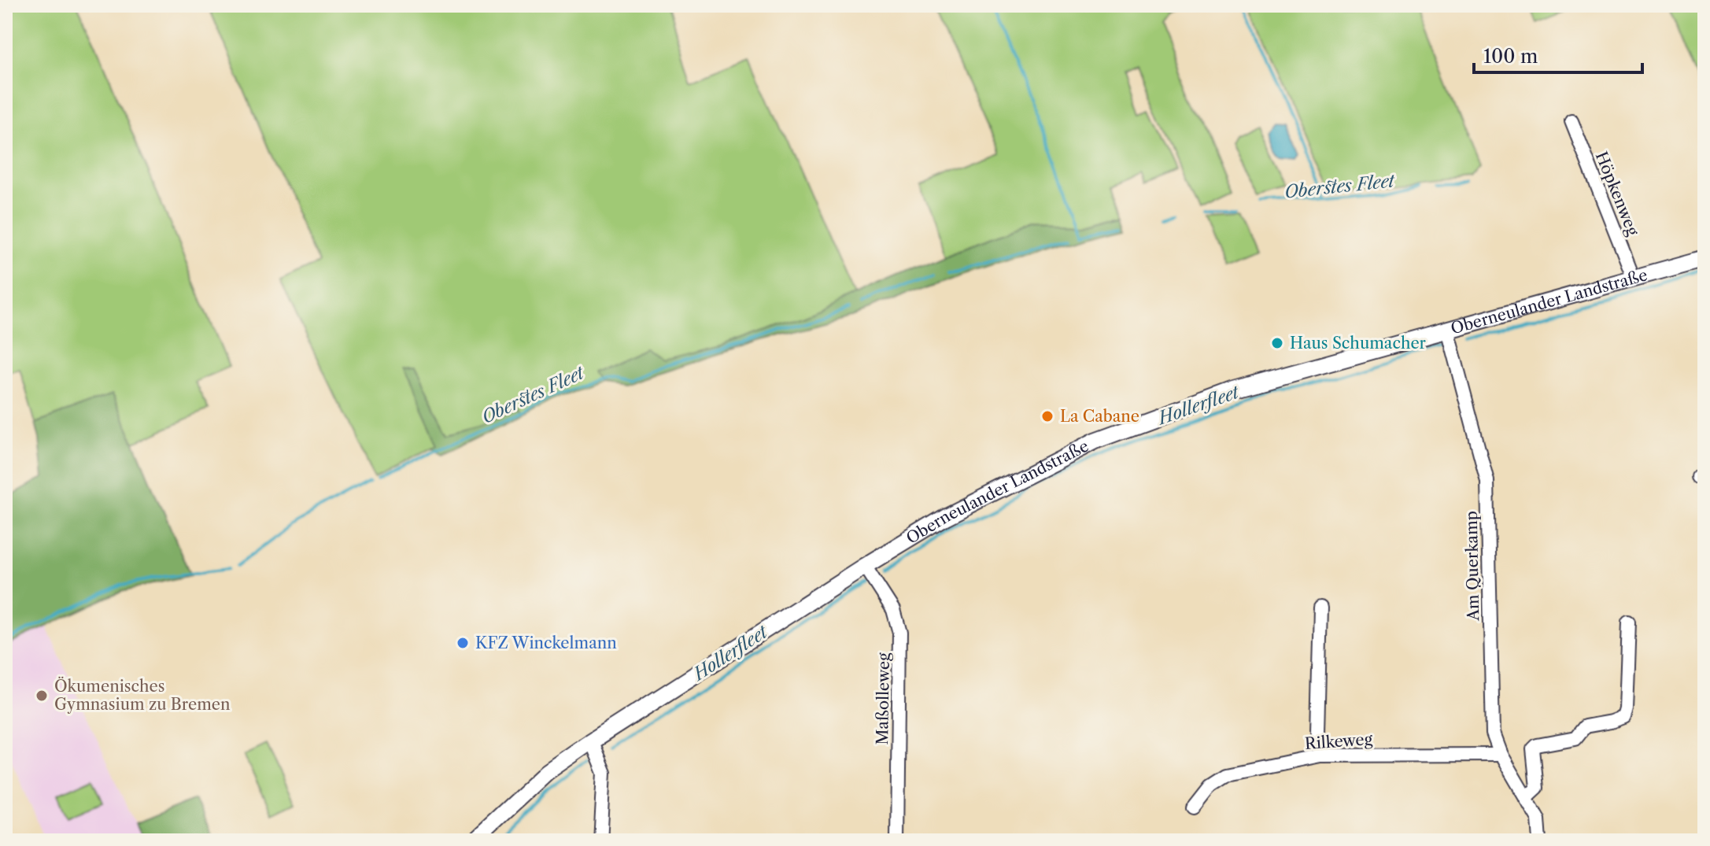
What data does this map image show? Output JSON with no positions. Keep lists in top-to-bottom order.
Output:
{
  "streets": {
    "street": [
      "Höpkenweg",
      "Oberneulander Landstraße",
      "Am Querkamp",
      "Maßolleweg",
      "Rilkeweg"
    ]
  },
  "crossings": [
    ["Höpkenweg", "Oberneulander Landstraße"],
    ["Oberneulander Landstraße", "Am Querkamp"],
    ["Oberneulander Landstraße", "Maßolleweg"],
    ["Am Querkamp", "Rilkeweg"]
  ],
  "water": ["Oberstes Fleet", "Hollerfleet"],
  "places": [
    "Haus Schumacher",
    "La Cabane",
    "KFZ Winckelmann",
    "Ökumenisches Gymnasium zu Bremen"
  ],
  "scale_bar": "100 m"
}
